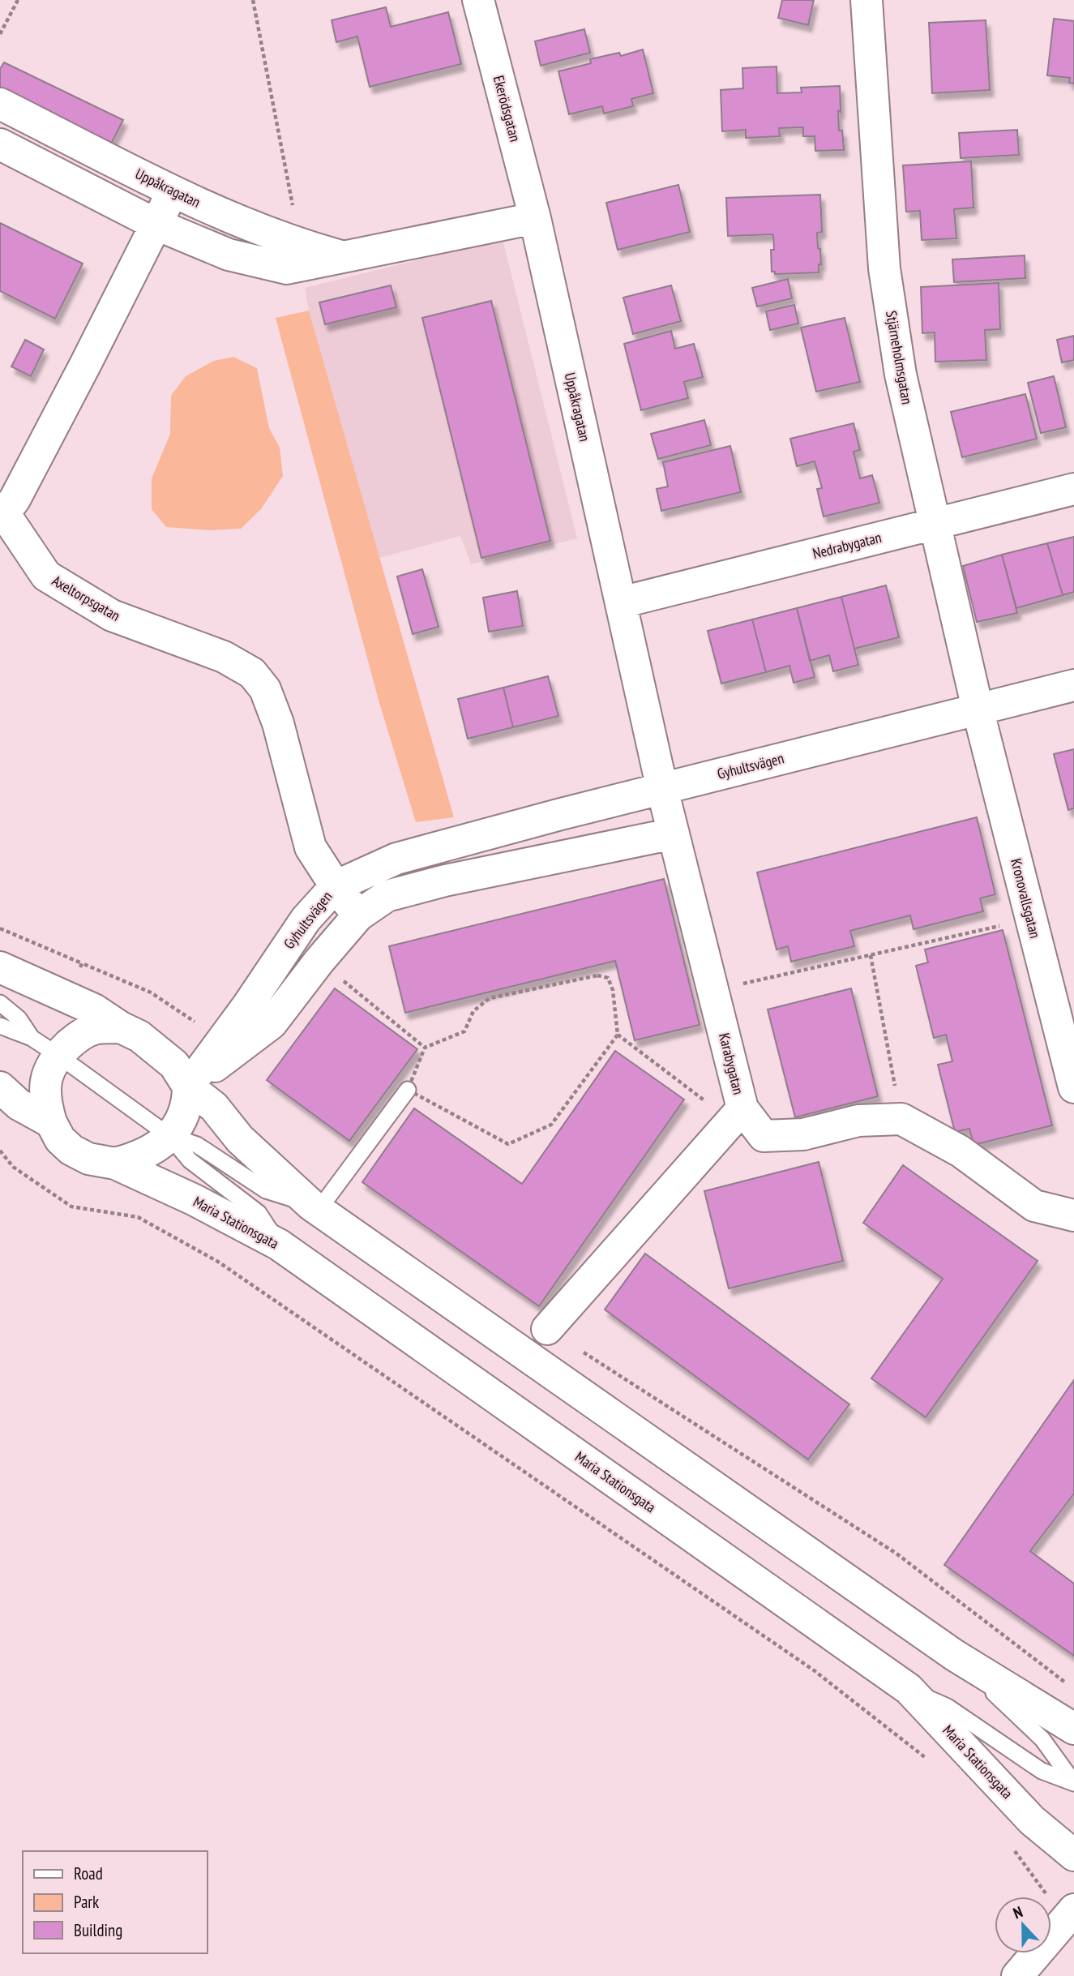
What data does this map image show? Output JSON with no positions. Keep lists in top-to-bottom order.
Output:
{
  "streets": {
    "street": [
      "Ekerödsgatan",
      "Uppåkragatan",
      "Stjärneholmsgatan",
      "Nedrabygatan",
      "Axeltorpsgatan",
      "Gyhultsvägen",
      "Kronovallsgatan",
      "Karabygatan",
      "Maria Stationsgata"
    ]
  },
  "crossings": [
    ["Ekerödsgatan", "Uppåkragatan"],
    ["Uppåkragatan", "Nedrabygatan"],
    ["Uppåkragatan", "Axeltorpsgatan"],
    ["Uppåkragatan", "Gyhultsvägen"],
    ["Uppåkragatan", "Karabygatan"],
    ["Stjärneholmsgatan", "Nedrabygatan"],
    ["Stjärneholmsgatan", "Gyhultsvägen"],
    ["Stjärneholmsgatan", "Kronovallsgatan"],
    ["Axeltorpsgatan", "Gyhultsvägen"],
    ["Gyhultsvägen", "Kronovallsgatan"],
    ["Gyhultsvägen", "Karabygatan"],
    ["Gyhultsvägen", "Maria Stationsgata"]
  ],
  "legend": ["Road", "Park", "Building"],
  "north": "top"
}
